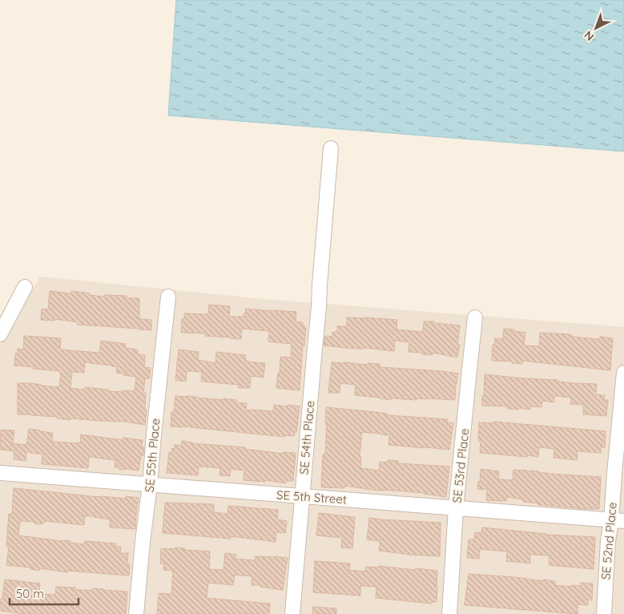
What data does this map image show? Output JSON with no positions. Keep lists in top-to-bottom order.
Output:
{
  "streets": {
    "street": [
      "SE 54th Place",
      "SE 55th Place",
      "SE 53rd Place",
      "SE 5th Street",
      "SE 52nd Place"
    ]
  },
  "crossings": [
    ["SE 54th Place", "SE 5th Street"],
    ["SE 55th Place", "SE 5th Street"],
    ["SE 53rd Place", "SE 5th Street"],
    ["SE 5th Street", "SE 52nd Place"]
  ],
  "scale_bar": "50 m",
  "north": "bottom left"
}
